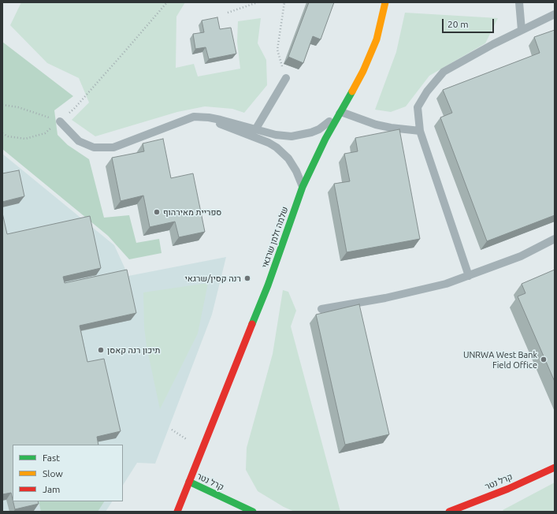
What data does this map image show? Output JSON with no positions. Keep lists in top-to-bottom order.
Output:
{
  "streets": {
    "street": ["שלמה זלמן שרגאי", "קרל נטר"]
  },
  "crossings": [
    ["שלמה זלמן שרגאי", "קרל נטר"]
  ],
  "places": [
    "ספריית מאירהוף",
    "רנה קסין/שרגאי",
    "תיכון רנה קאסן",
    "UNRWA West Bank Field Office"
  ],
  "legend": ["Fast", "Slow", "Jam"],
  "scale_bar": "20 m"
}
